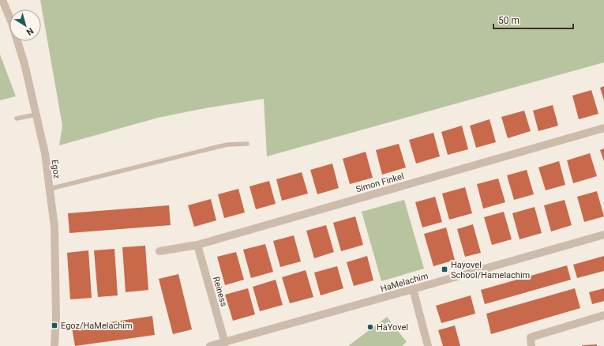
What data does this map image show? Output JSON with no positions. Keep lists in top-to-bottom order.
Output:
{
  "streets": {
    "street": [
      "Egoz",
      "Simon Finkel",
      "HaMelachim",
      "Reiness"
    ]
  },
  "crossings": [
    ["Simon Finkel", "Reiness"],
    ["HaMelachim", "Reiness"]
  ],
  "places": {
    "transit": ["Hayovel School/Hamelachim", "Egoz/HaMelachim"],
    "other": ["HaYovel"]
  },
  "scale_bar": "50 m",
  "north": "bottom right"
}
